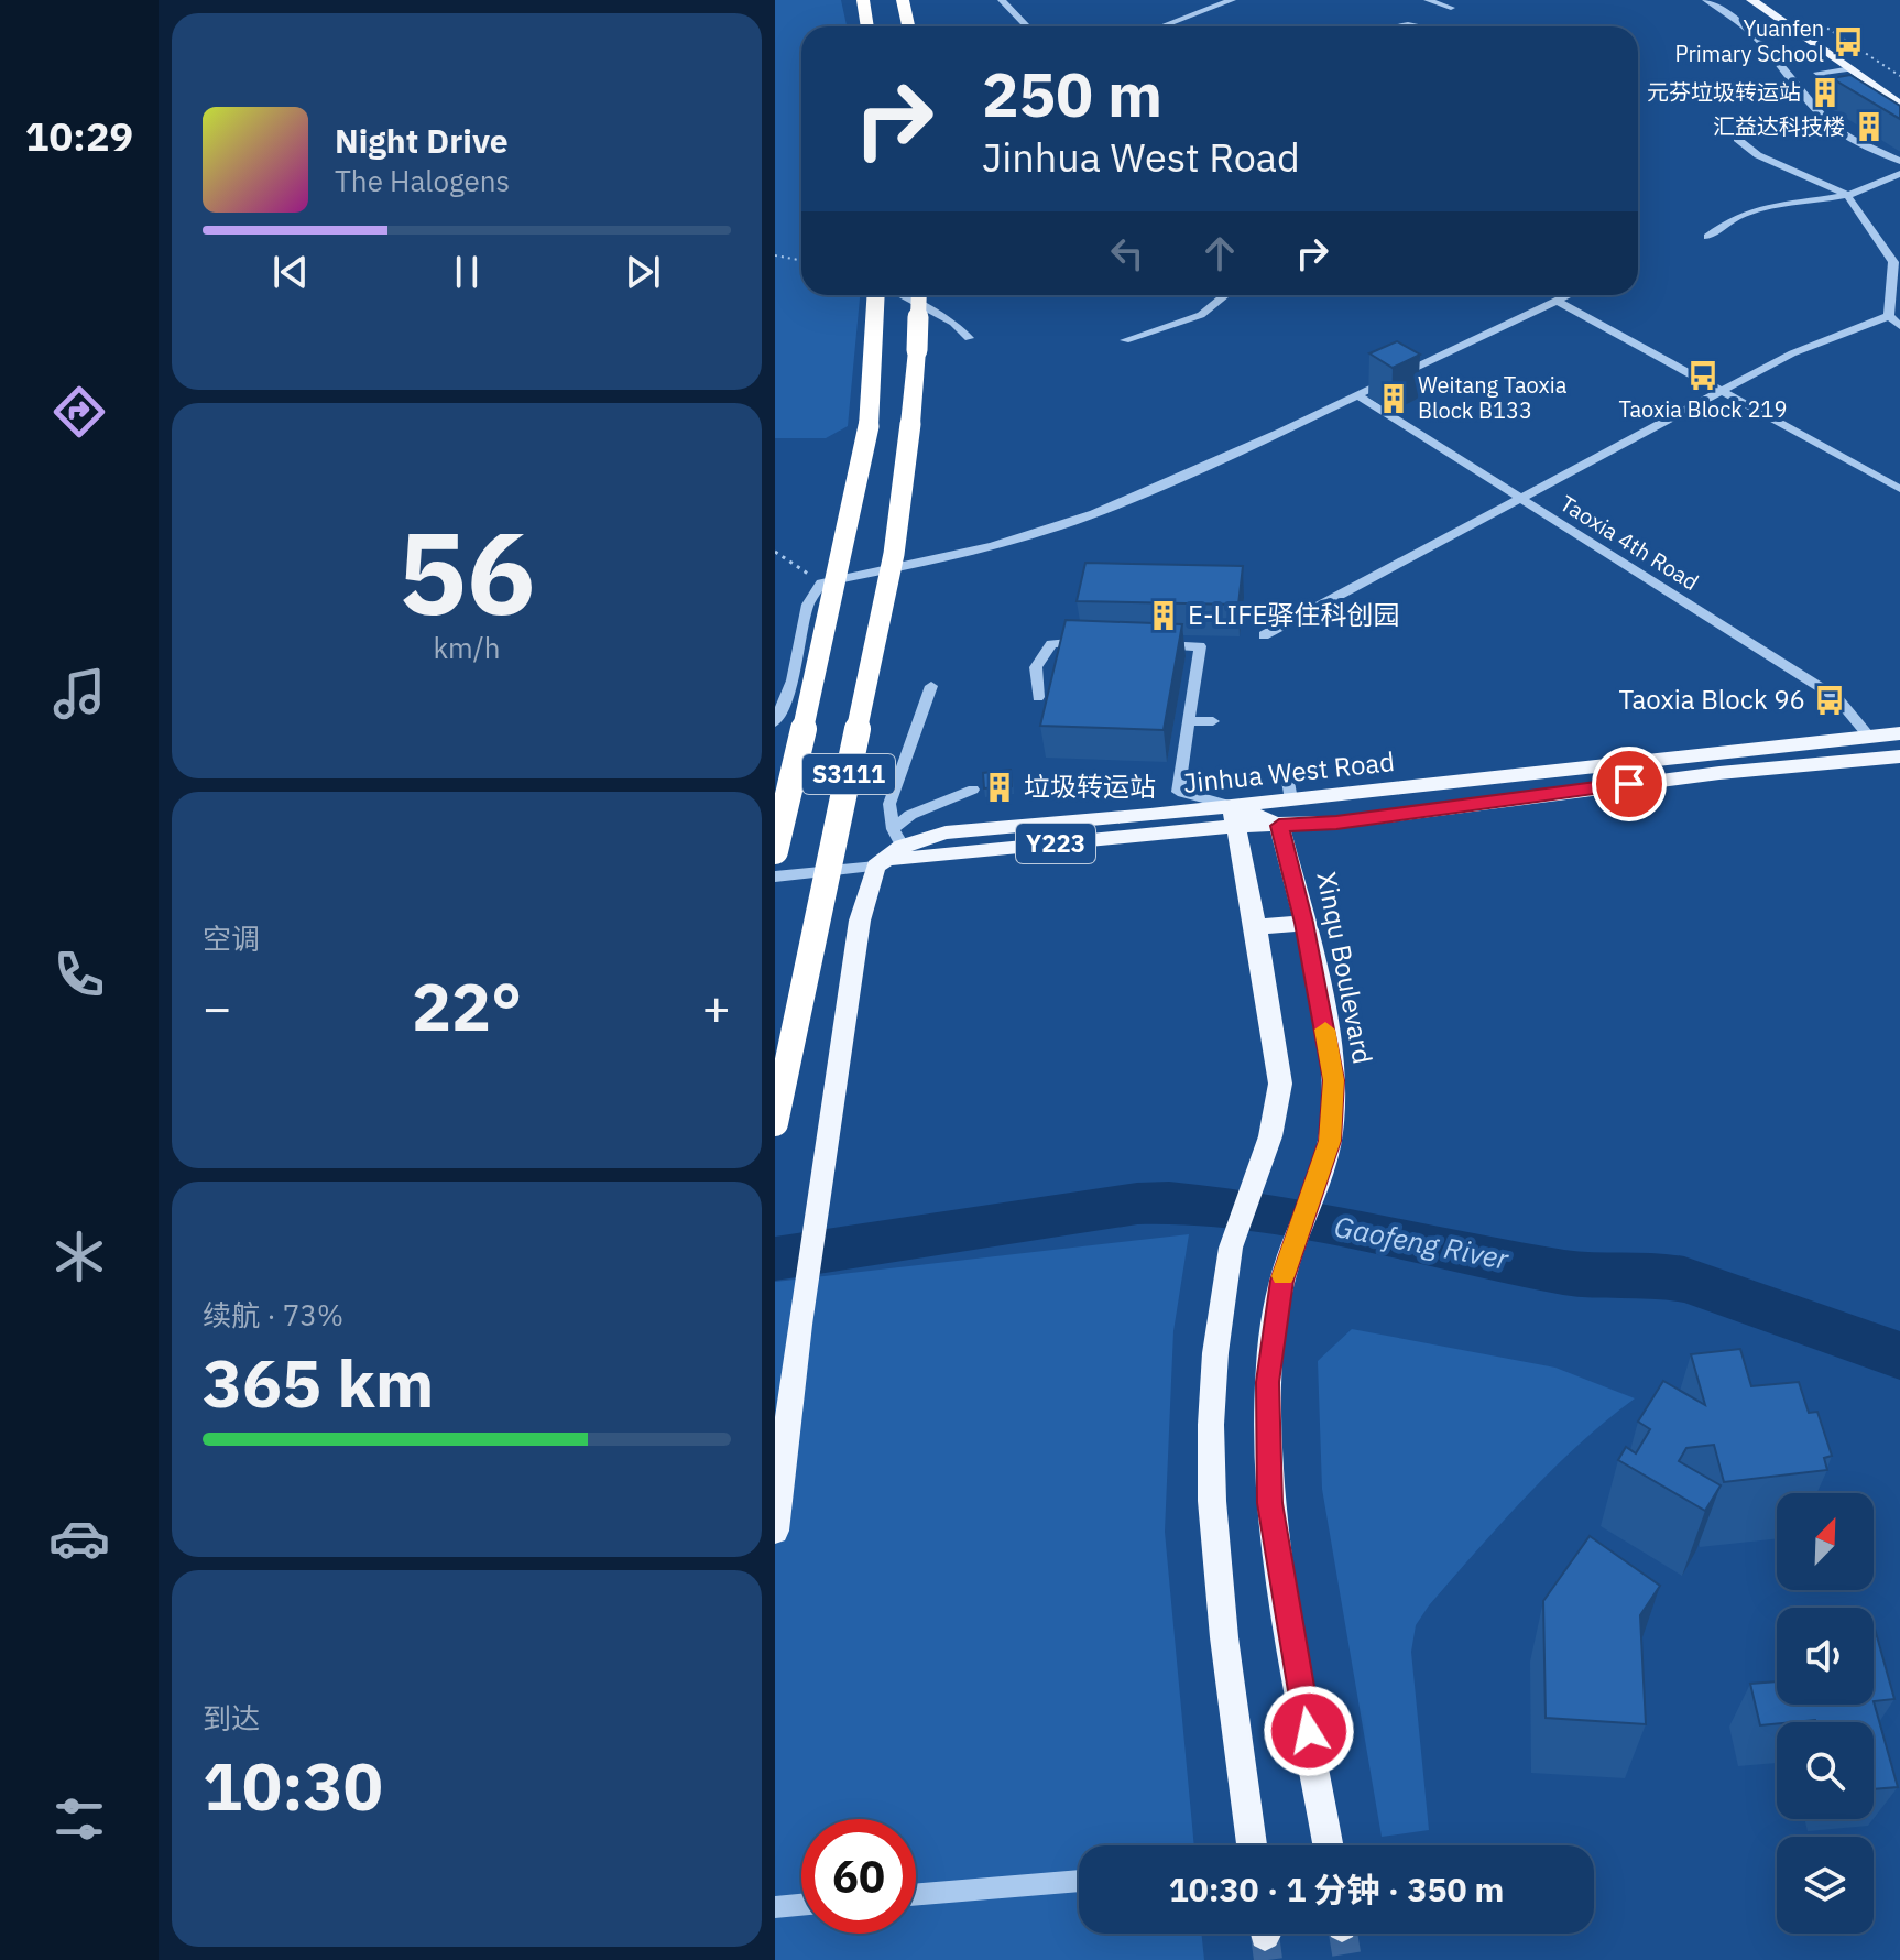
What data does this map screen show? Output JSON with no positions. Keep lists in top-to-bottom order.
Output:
{
  "streets": {
    "highway": ["S3111"],
    "main road": ["Jinhua West Road", "Y223", "Xinqu Boulevard"],
    "street": ["Taoxia 4th Road"]
  },
  "crossings": [
    ["Taoxia 4th Road", "Jinhua West Road"],
    ["Jinhua West Road", "Xinqu Boulevard"]
  ],
  "water": ["Gaofeng River"],
  "places": {
    "bus stop": ["Yuanfen Primary School", "Taoxia Block 219", "Taoxia Block 96"],
    "building": [
      "元芬垃圾转运站",
      "汇益达科技楼",
      "Weitang Taoxia Block B133",
      "E-LIFE驿住科创园",
      "垃圾转运站"
    ]
  },
  "north": "top right",
  "page": {
    "tabs": "10:29",
    "turn": ["250 m", "Jinhua West Road"],
    "song": ["Night Drive", "The Halogens"],
    "tile": [
      ["56", "km/h"],
      "空调",
      ["续航 · 73%", "365 km"],
      ["到达", "10:30"]
    ],
    "heat": ["−", "22°", "+"],
    "limit": "60",
    "trip": "10:30 · 1 分钟 · 350 m"
  }
}
